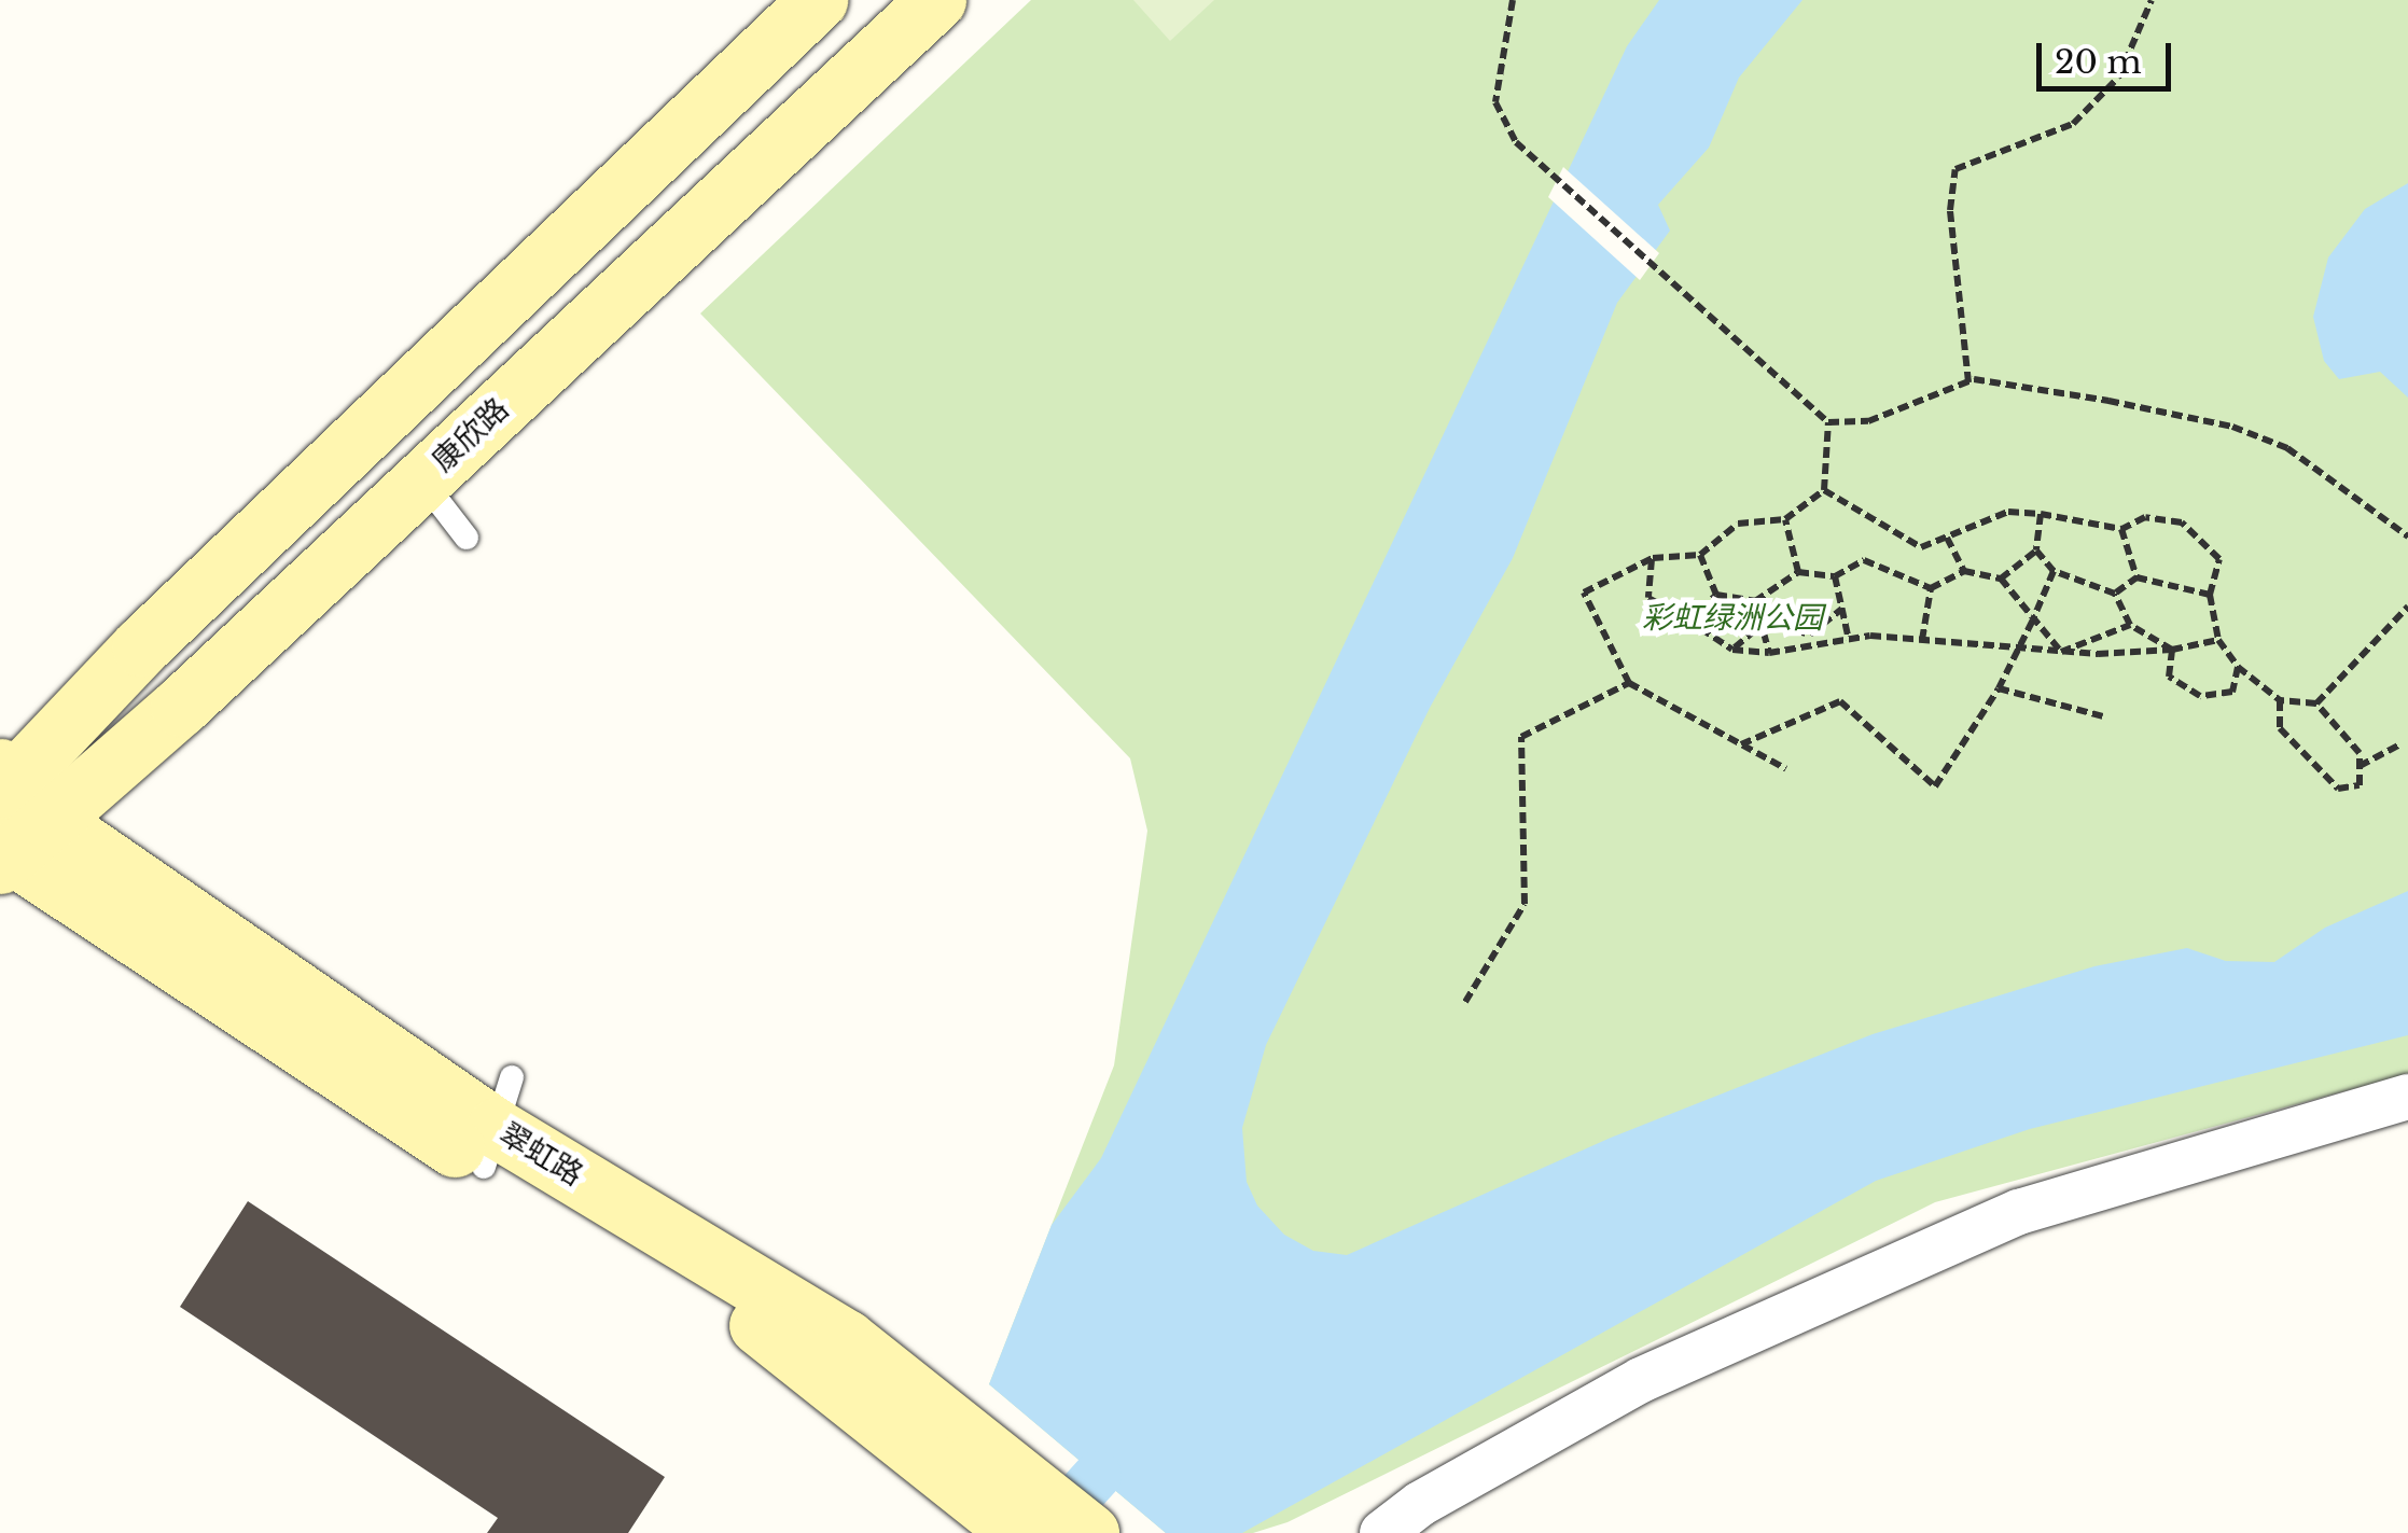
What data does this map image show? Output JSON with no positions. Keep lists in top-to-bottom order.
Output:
{
  "streets": {
    "street": ["康欣路", "翠虹路"]
  },
  "crossings": [
    ["康欣路", "翠虹路"]
  ],
  "parks": ["彩虹绿洲公园"],
  "scale_bar": "20 m"
}
